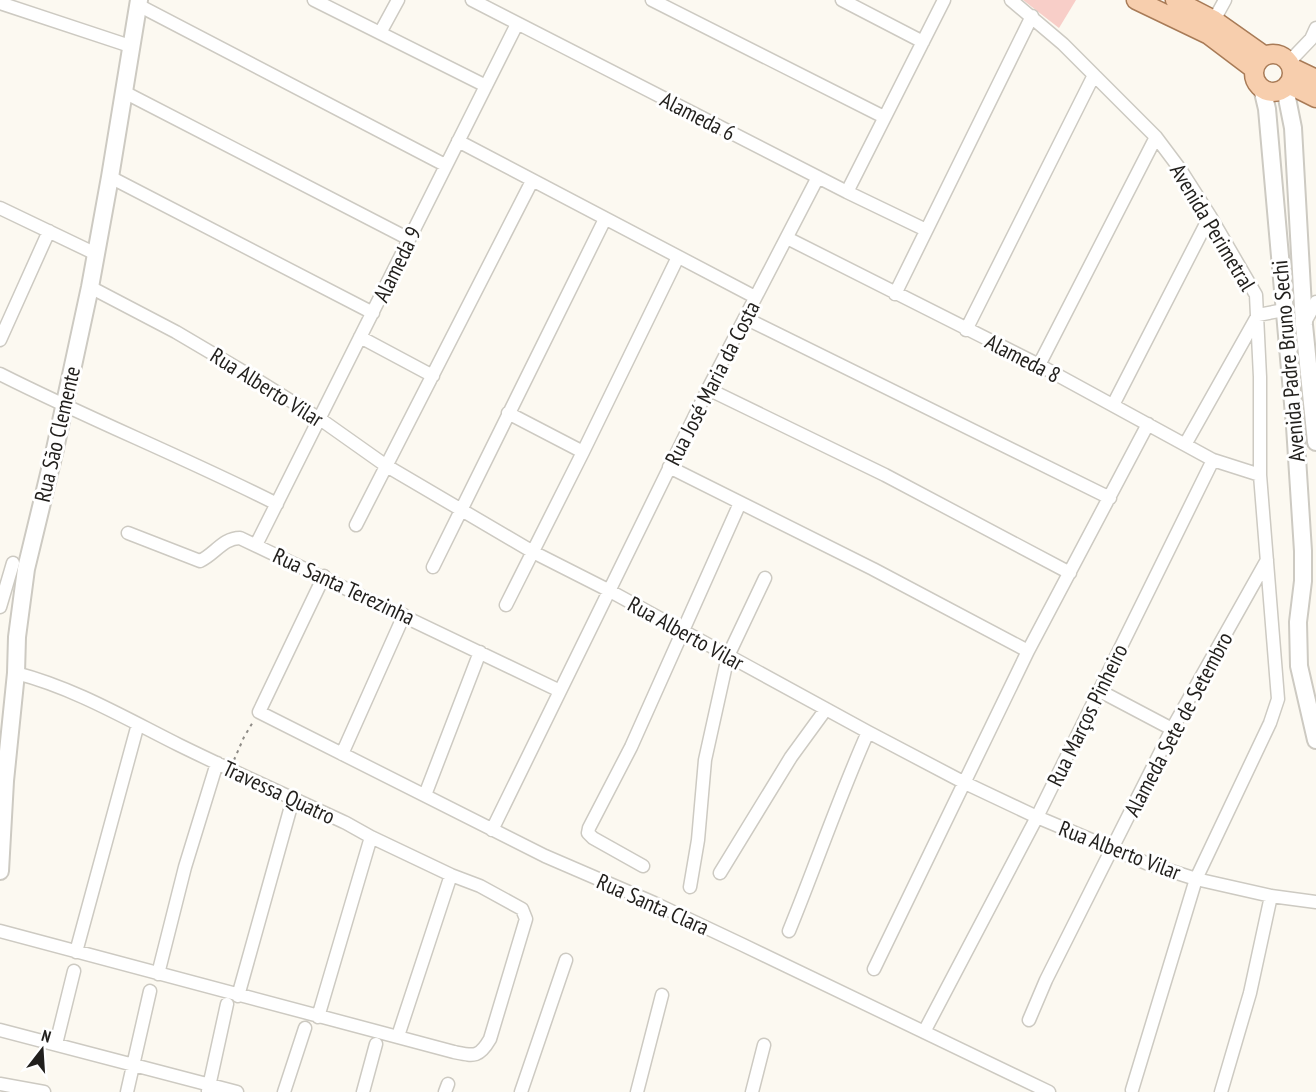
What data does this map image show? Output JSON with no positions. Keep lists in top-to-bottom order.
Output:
{
  "streets": {
    "main road": ["Avenida Padre Bruno Sechi", "Rua São Clemente"],
    "street": [
      "Alameda 6",
      "Avenida Perimetral",
      "Alameda 9",
      "Alameda 8",
      "Rua José Maria da Costa",
      "Rua Alberto Vilar",
      "Rua Santa Terezinha",
      "Rua Marços Pinheiro",
      "Alameda Sete de Setembro",
      "Travessa Quatro",
      "Rua Santa Clara"
    ]
  },
  "crossings": [
    ["Alameda 6", "Alameda 9"],
    ["Alameda 6", "Rua José Maria da Costa"],
    ["Avenida Perimetral", "Alameda 8"],
    ["Avenida Perimetral", "Rua Alberto Vilar"],
    ["Avenida Perimetral", "Alameda Sete de Setembro"],
    ["Alameda 9", "Rua Alberto Vilar"],
    ["Alameda 9", "Rua Santa Terezinha"],
    ["Alameda 8", "Rua José Maria da Costa"],
    ["Alameda 8", "Rua Marços Pinheiro"],
    ["Rua José Maria da Costa", "Rua Alberto Vilar"],
    ["Rua Alberto Vilar", "Rua São Clemente"],
    ["Rua Alberto Vilar", "Rua Marços Pinheiro"],
    ["Rua Alberto Vilar", "Alameda Sete de Setembro"],
    ["Rua São Clemente", "Travessa Quatro"],
    ["Rua Marços Pinheiro", "Rua Santa Clara"]
  ],
  "north": "top"
}
